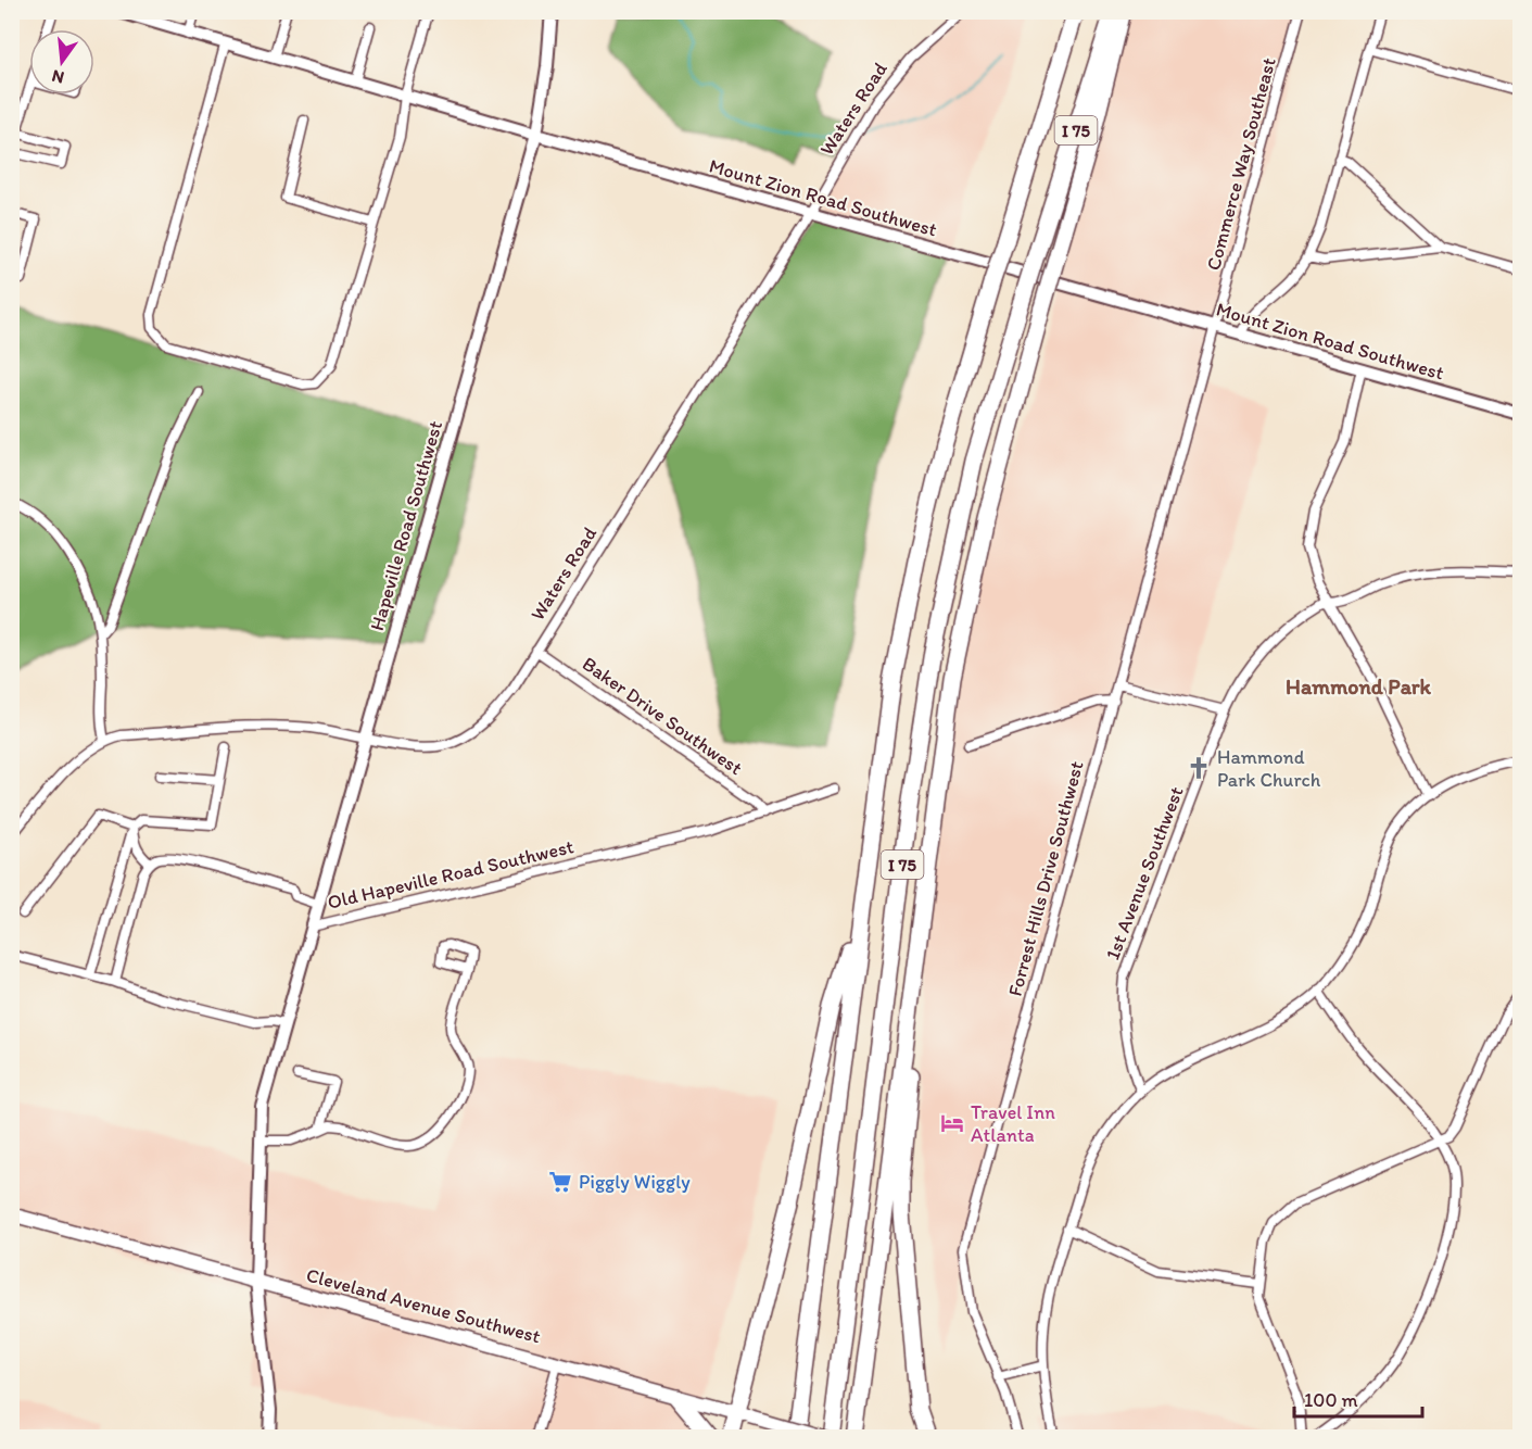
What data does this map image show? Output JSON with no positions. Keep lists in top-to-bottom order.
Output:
{
  "streets": {
    "highway": ["I 75"],
    "main road": ["Cleveland Avenue Southwest"],
    "street": [
      "Waters Road",
      "Commerce Way Southeast",
      "Mount Zion Road Southwest",
      "Hapeville Road Southwest",
      "Baker Drive Southwest",
      "1st Avenue Southwest",
      "Old Hapeville Road Southwest",
      "Forrest Hills Drive Southwest"
    ]
  },
  "crossings": [
    ["Waters Road", "Mount Zion Road Southwest"],
    ["Waters Road", "Hapeville Road Southwest"],
    ["Waters Road", "Baker Drive Southwest"],
    ["Commerce Way Southeast", "Mount Zion Road Southwest"],
    ["Commerce Way Southeast", "Forrest Hills Drive Southwest"],
    ["Mount Zion Road Southwest", "Hapeville Road Southwest"],
    ["Mount Zion Road Southwest", "Forrest Hills Drive Southwest"],
    ["Hapeville Road Southwest", "Old Hapeville Road Southwest"],
    ["Baker Drive Southwest", "Old Hapeville Road Southwest"],
    ["Old Hapeville Road Southwest", "Cleveland Avenue Southwest"]
  ],
  "districts": ["Hammond Park"],
  "places": {
    "church": ["Hammond Park Church"],
    "hotel": ["Travel Inn Atlanta"],
    "supermarket": ["Piggly Wiggly"]
  },
  "scale_bar": "100 m",
  "north": "bottom"
}
